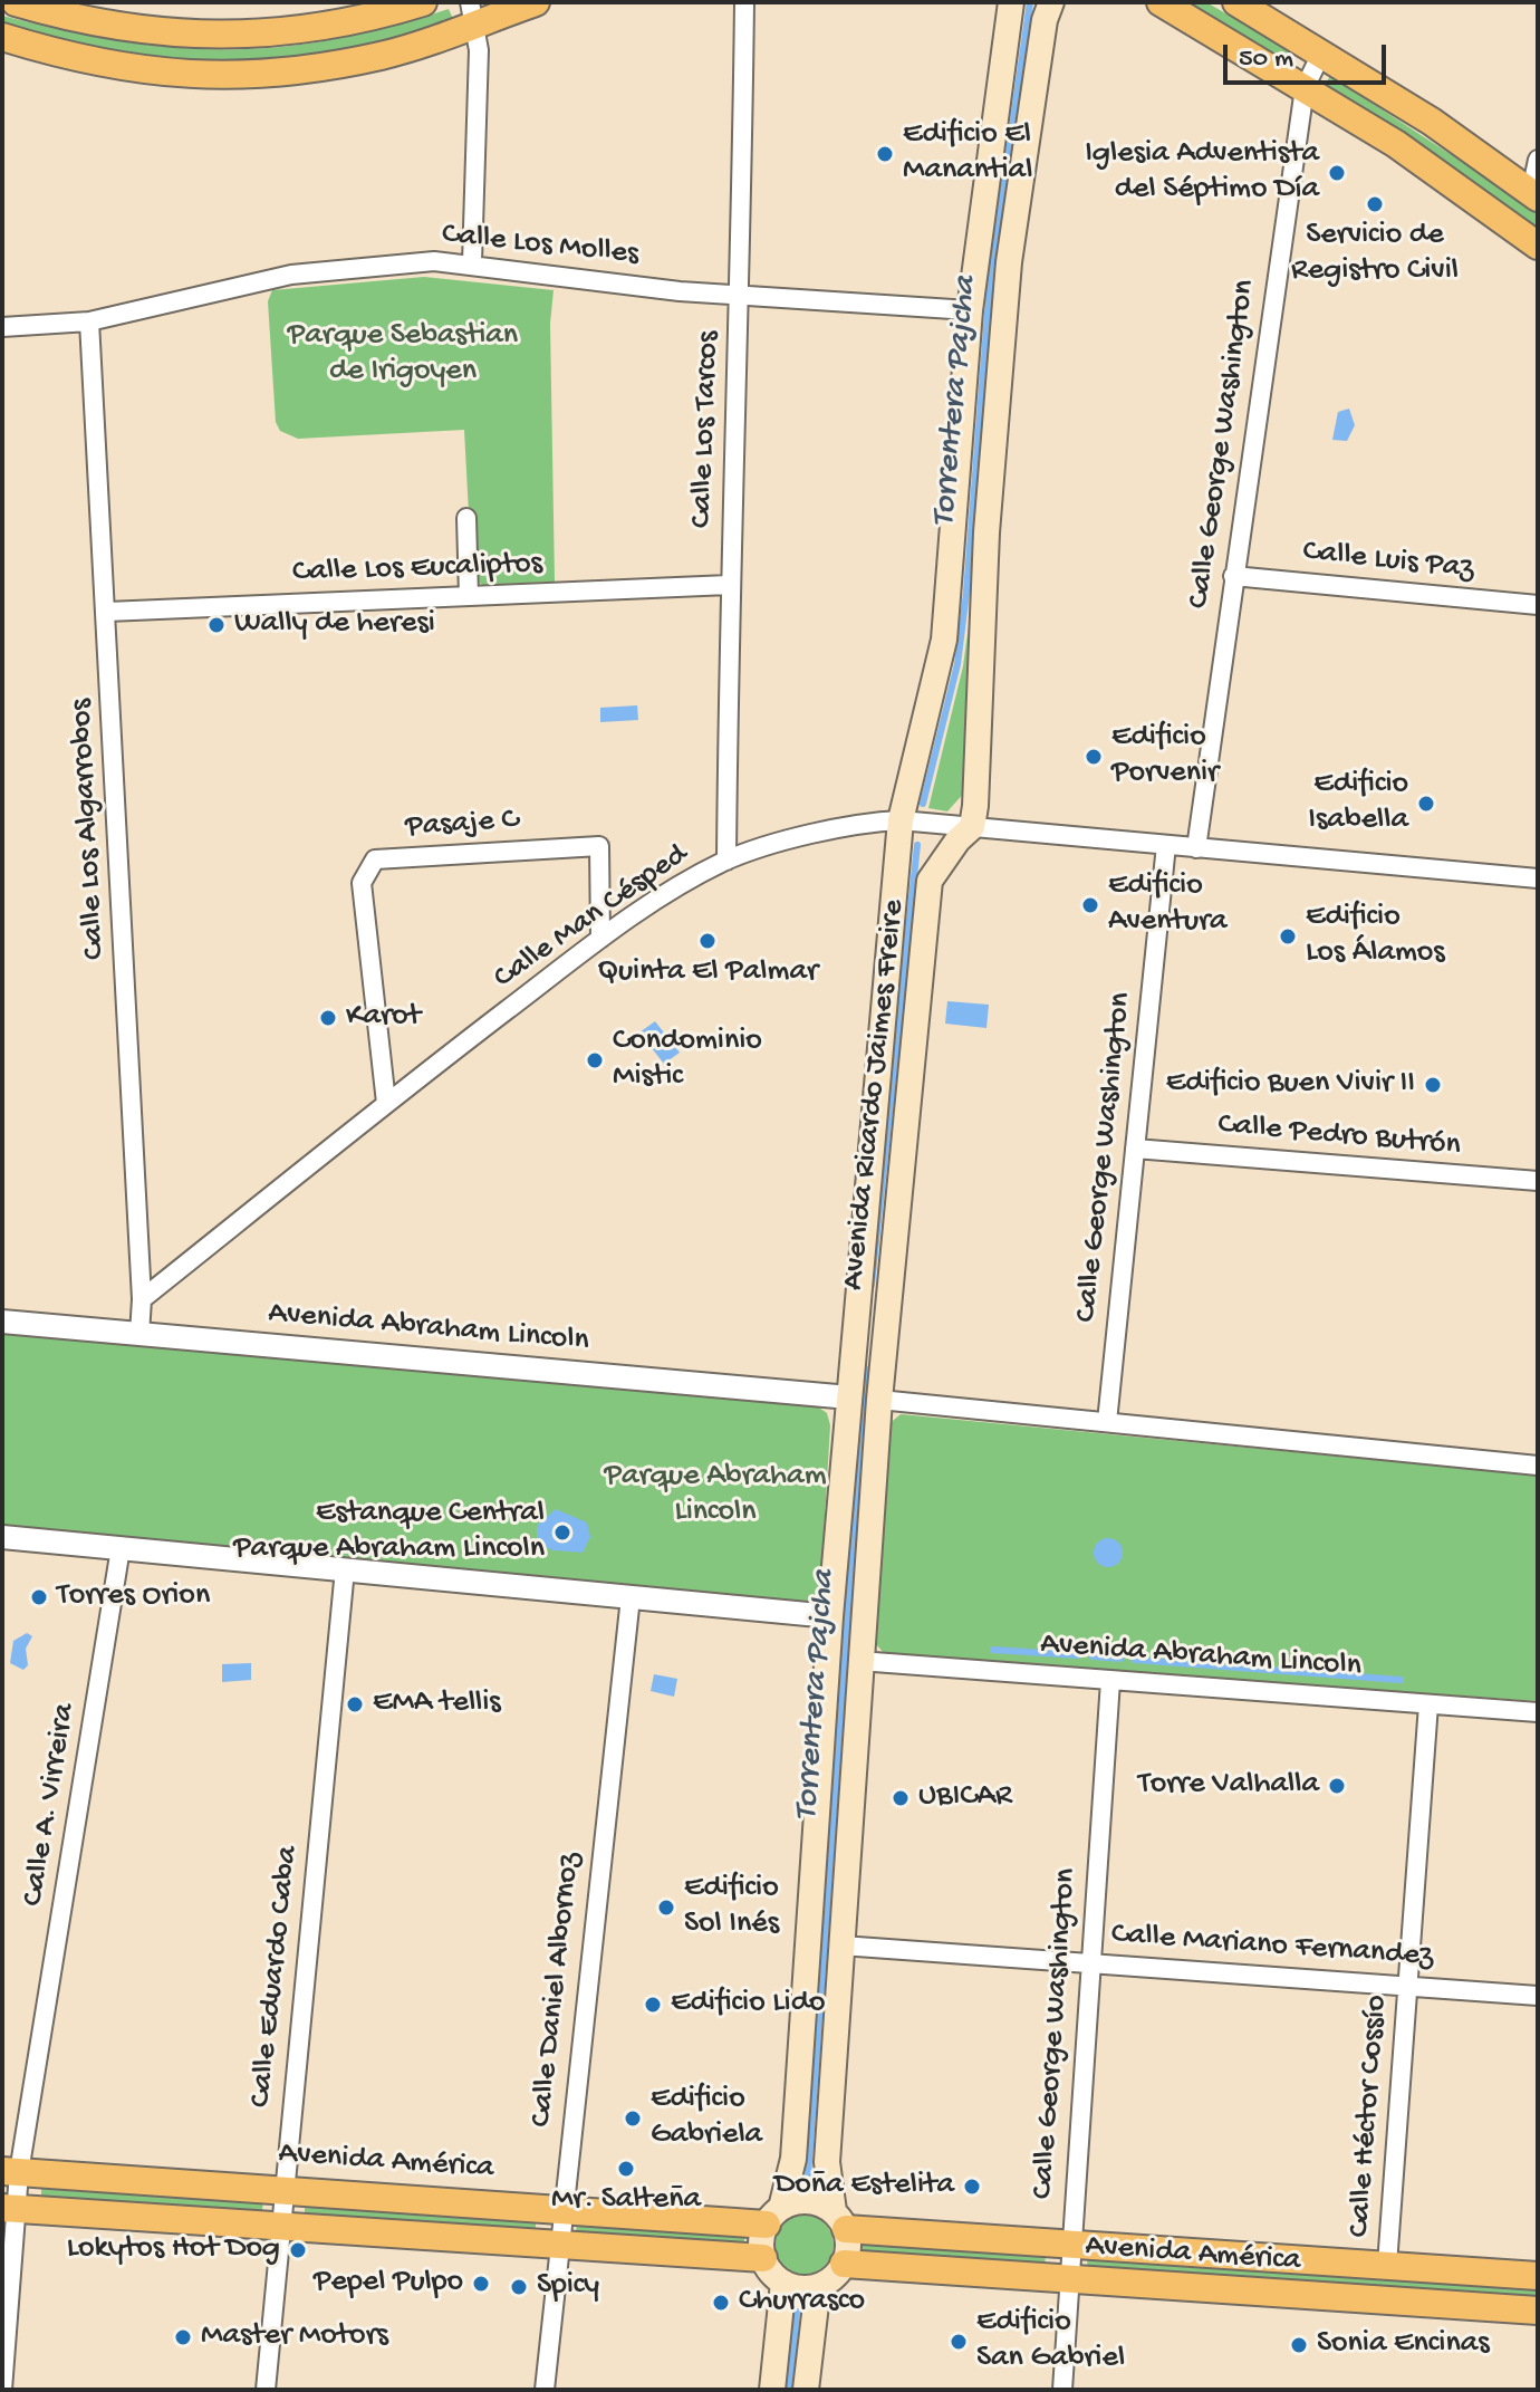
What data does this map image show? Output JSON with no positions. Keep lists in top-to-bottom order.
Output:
{
  "streets": {
    "main road": ["Avenida Ricardo Jaimes Freire", "Avenida América"],
    "street": [
      "Calle Los Molles",
      "Calle Los Tarcos",
      "Calle George Washington",
      "Calle Luis Paz",
      "Calle Los Eucaliptos",
      "Pasaje C",
      "Calle Los Algarrobos",
      "Calle Man Césped",
      "Calle Pedro Butrón",
      "Avenida Abraham Lincoln",
      "Calle A. Virreira",
      "Calle Mariano Fernandez",
      "Calle Eduardo Caba",
      "Calle Daniel Albornoz",
      "Calle Héctor Cossío"
    ]
  },
  "crossings": [
    ["Calle Los Molles", "Calle Los Tarcos"],
    ["Calle Los Molles", "Calle Los Algarrobos"],
    ["Calle Los Molles", "Avenida Ricardo Jaimes Freire"],
    ["Calle Los Tarcos", "Calle Los Eucaliptos"],
    ["Calle Los Tarcos", "Calle Man Césped"],
    ["Calle George Washington", "Calle Luis Paz"],
    ["Calle George Washington", "Calle Man Césped"],
    ["Calle George Washington", "Calle Pedro Butrón"],
    ["Calle George Washington", "Avenida Abraham Lincoln"],
    ["Calle George Washington", "Calle Mariano Fernandez"],
    ["Calle George Washington", "Avenida América"],
    ["Calle Los Eucaliptos", "Calle Los Algarrobos"],
    ["Pasaje C", "Calle Man Césped"],
    ["Calle Los Algarrobos", "Calle Man Césped"],
    ["Calle Los Algarrobos", "Avenida Abraham Lincoln"],
    ["Calle Man Césped", "Avenida Ricardo Jaimes Freire"],
    ["Avenida Ricardo Jaimes Freire", "Avenida Abraham Lincoln"],
    ["Avenida Ricardo Jaimes Freire", "Calle Mariano Fernandez"],
    ["Avenida Ricardo Jaimes Freire", "Avenida América"],
    ["Avenida Abraham Lincoln", "Calle Héctor Cossío"],
    ["Calle A. Virreira", "Avenida América"],
    ["Calle Mariano Fernandez", "Calle Héctor Cossío"],
    ["Calle Eduardo Caba", "Avenida América"],
    ["Calle Daniel Albornoz", "Avenida América"],
    ["Calle Héctor Cossío", "Avenida América"]
  ],
  "water": ["Torrentera Pajcha"],
  "parks": ["Parque Sebastian de Irigoyen", "Parque Abraham Lincoln"],
  "places": [
    "Edificio El Manantial",
    "Iglesia Adventista del Séptimo Día",
    "Servicio de Registro Civil",
    "Wally de heresi",
    "Edificio Porvenir",
    "Edificio Isabella",
    "Edificio Aventura",
    "Edificio Los Álamos",
    "Quinta El Palmar",
    "Karot",
    "Condominio Mistic",
    "Edificio Buen Vivir II",
    "Estanque Central Parque Abraham Lincoln",
    "Torres Orion",
    "EMA tellis",
    "Torre Valhalla",
    "UBICAR",
    "Edificio Sol Inés",
    "Edificio Lido",
    "Edificio Gabriela",
    "Mr. Salteña",
    "Doña Estelita",
    "Lokytos Hot Dog",
    "Pepel Pulpo",
    "Spicy",
    "Churrasco",
    "Master Motors",
    "Edificio San Gabriel",
    "Sonia Encinas"
  ],
  "scale_bar": "50 m"
}
